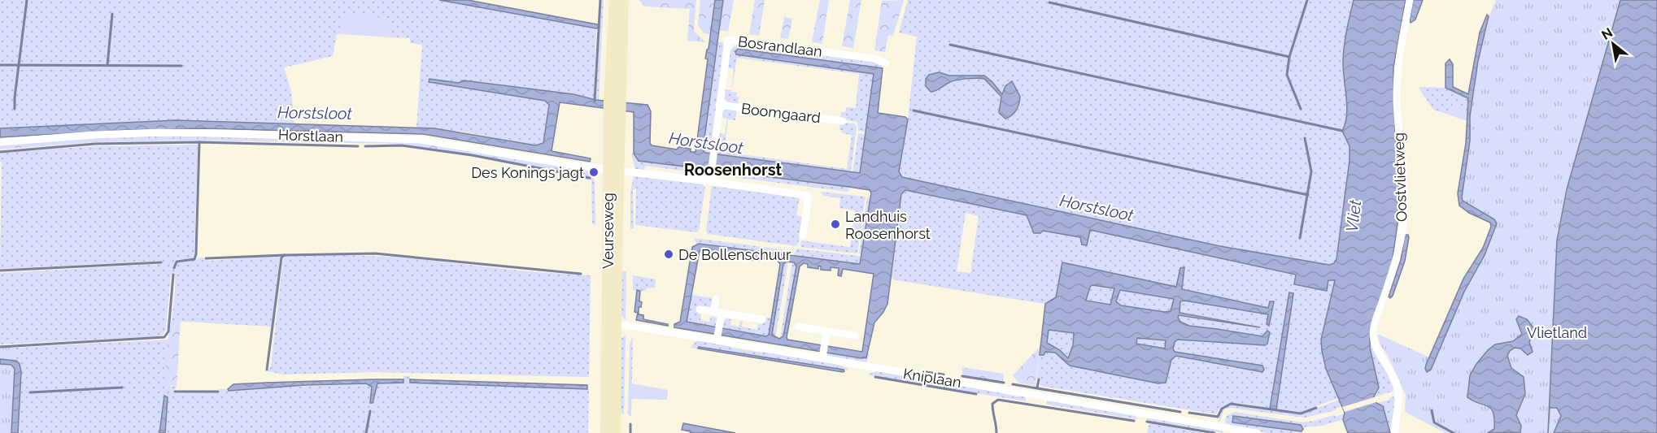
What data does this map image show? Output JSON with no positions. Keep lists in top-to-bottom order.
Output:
{
  "streets": {
    "main road": ["Veurseweg"],
    "street": [
      "Bosrandlaan",
      "Boomgaard",
      "Horstlaan",
      "Oostvlietweg",
      "Kniplaan"
    ]
  },
  "crossings": [
    ["Bosrandlaan", "Boomgaard"],
    ["Bosrandlaan", "Horstlaan"],
    ["Horstlaan", "Veurseweg"],
    ["Veurseweg", "Kniplaan"]
  ],
  "districts": ["Roosenhorst"],
  "water": ["Horstsloot", "Vliet"],
  "parks": ["Vlietland"],
  "places": ["Des Konings jagt", "Landhuis Roosenhorst", "De Bollenschuur"],
  "north": "top left"
}
